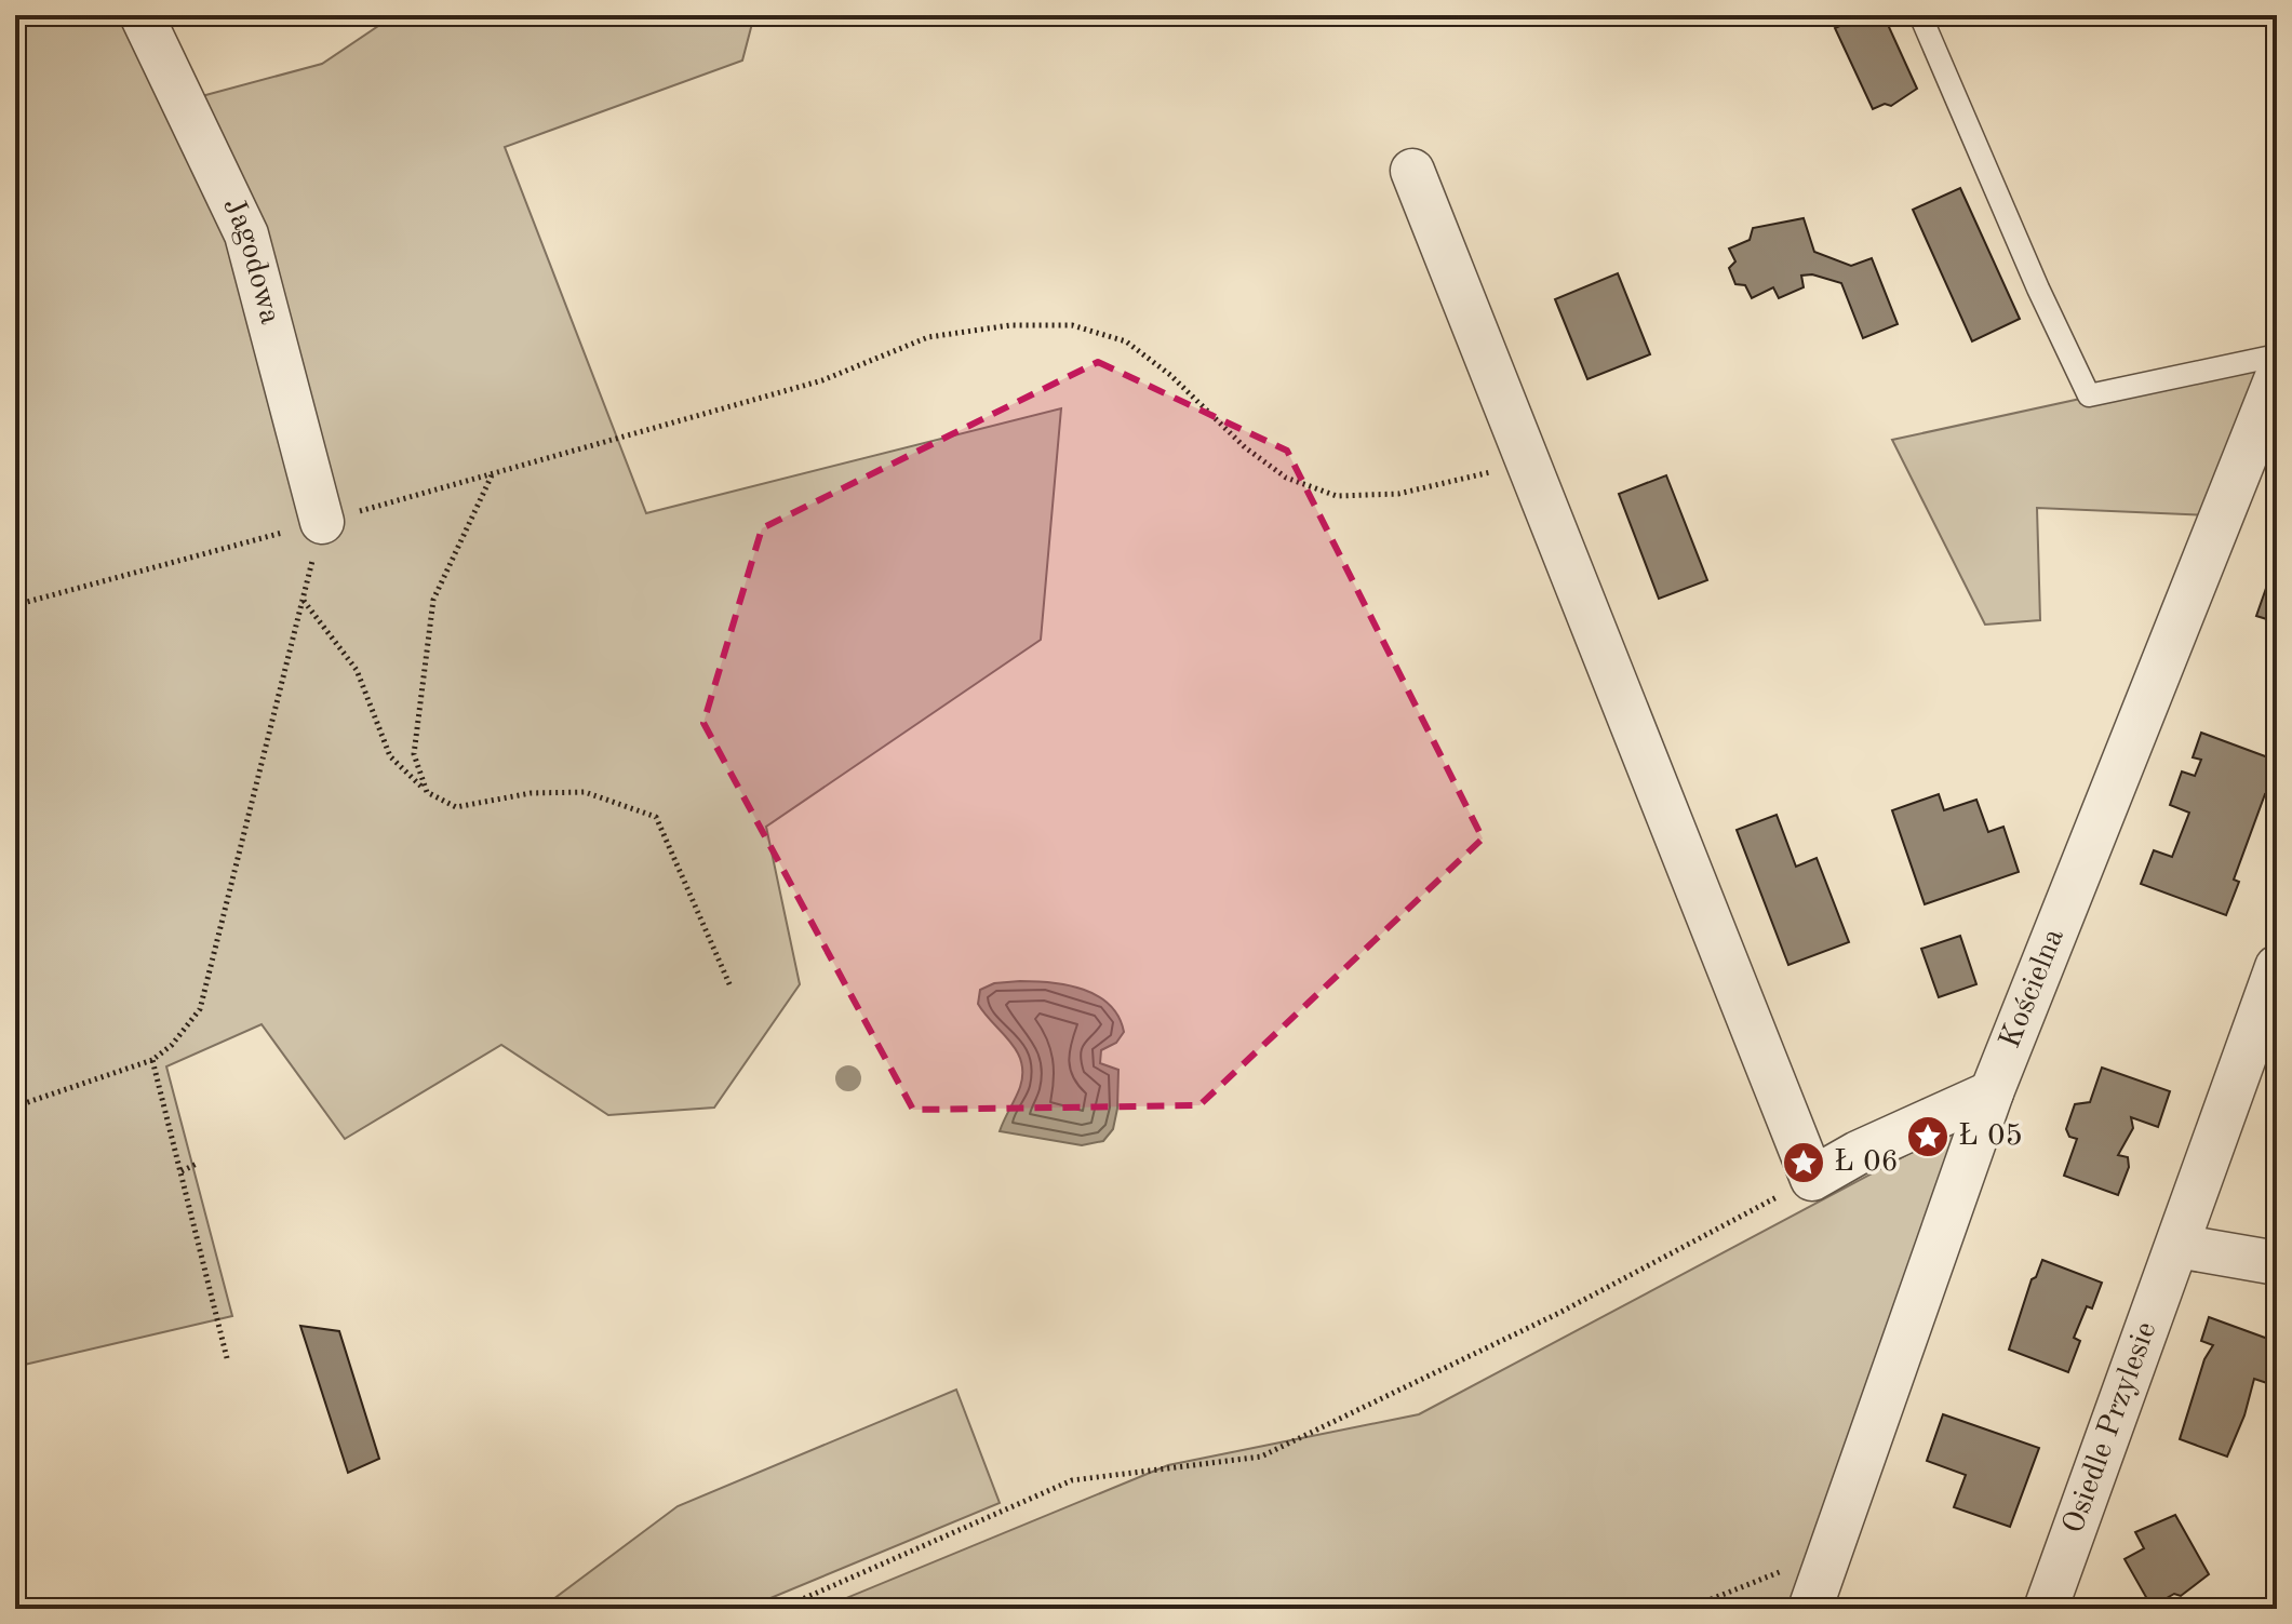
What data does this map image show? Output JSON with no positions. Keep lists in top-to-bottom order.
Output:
{
  "streets": {
    "street": ["Jagodowa", "Kościelna", "Osiedle Przylesie"]
  },
  "places": {
    "place": ["Ł 05", "Ł 06"]
  }
}
